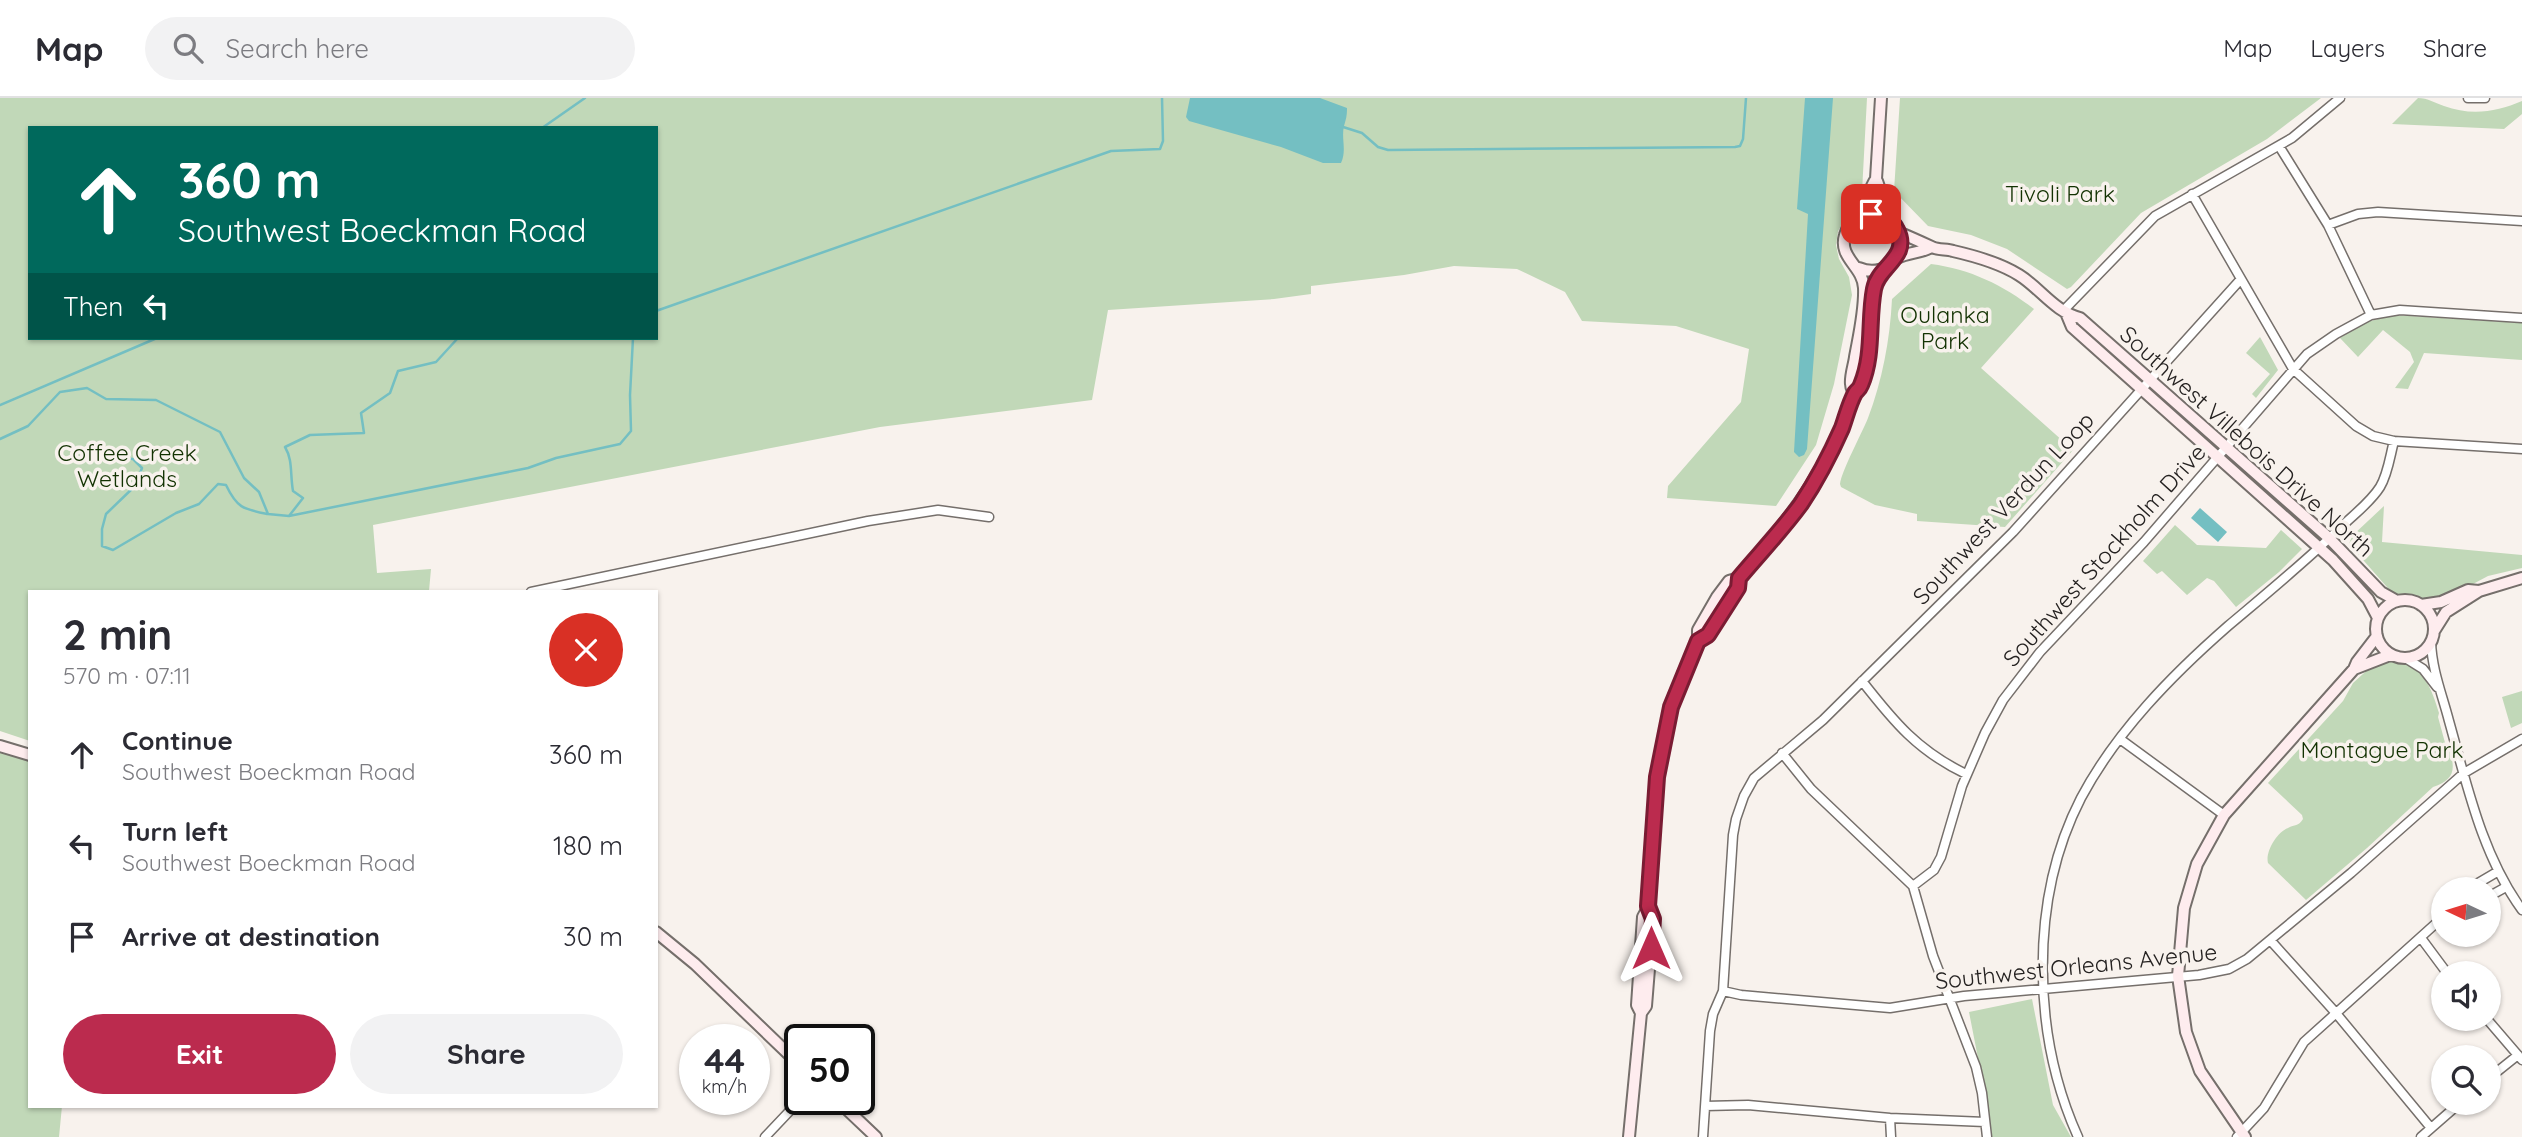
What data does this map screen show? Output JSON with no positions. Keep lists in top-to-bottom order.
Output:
{
  "streets": {
    "street": [
      "Southwest Villebois Drive North",
      "Southwest Verdun Loop",
      "Southwest Stockholm Drive",
      "Southwest Orleans Avenue"
    ]
  },
  "crossings": [
    ["Southwest Villebois Drive North", "Southwest Verdun Loop"],
    ["Southwest Villebois Drive North", "Southwest Stockholm Drive"],
    ["Southwest Verdun Loop", "Southwest Orleans Avenue"]
  ],
  "parks": [
    "Tivoli Park",
    "Oulanka Park",
    "Coffee Creek Wetlands",
    "Montague Park"
  ],
  "north": "left",
  "page": {
    "header": "Map",
    "search": "Search here",
    "nav": ["Map", "Layers", "Share"],
    "turn": ["360 m", "Southwest Boeckman Road"],
    "then": "Then",
    "heading": ["2 min", "570 m · 07:11"],
    "list": [
      {
        "name": "Continue",
        "note": "Southwest Boeckman Road",
        "value": "360 m"
      },
      {
        "name": "Turn left",
        "note": "Southwest Boeckman Road",
        "value": "180 m"
      },
      {
        "name": "Arrive at destination",
        "value": "30 m"
      }
    ],
    "buttons": ["Exit", "Share"],
    "speed": "44 km/h",
    "limit": "50"
  }
}
